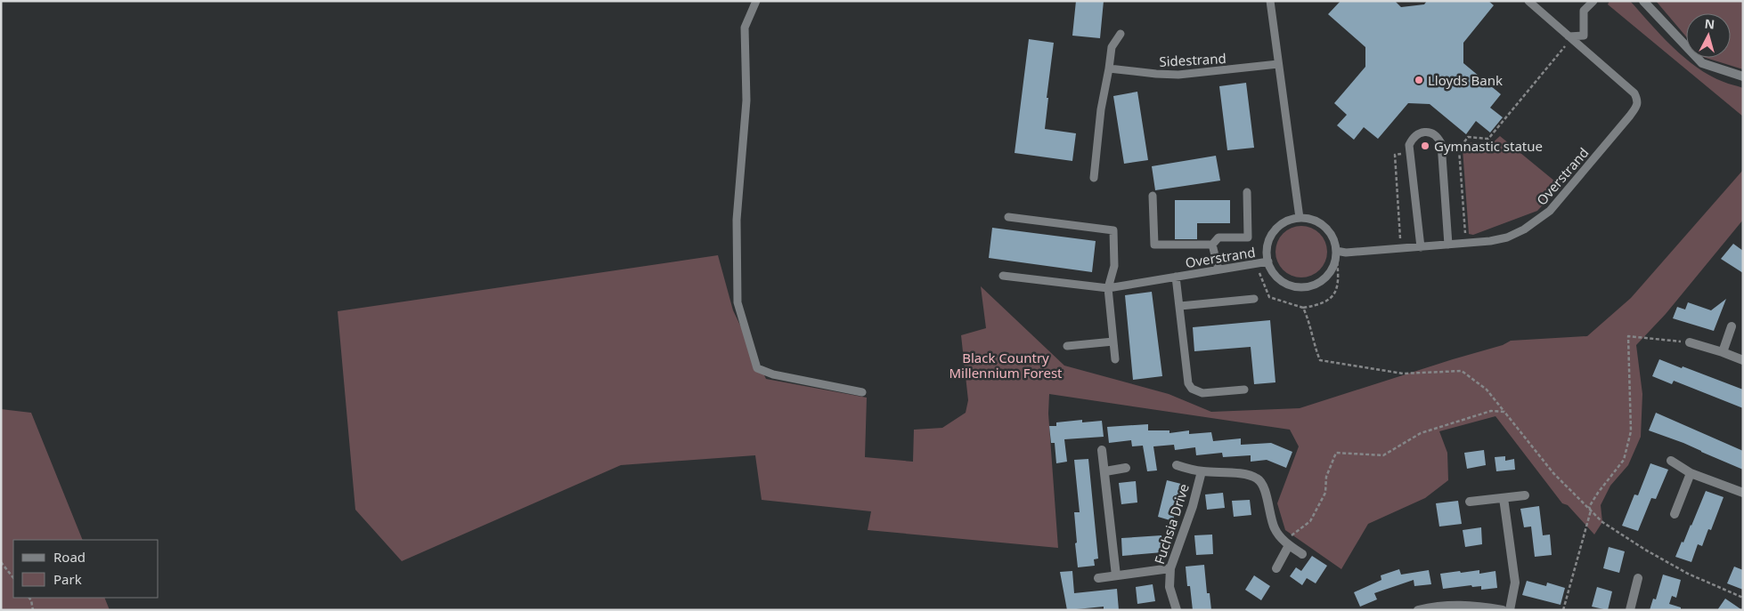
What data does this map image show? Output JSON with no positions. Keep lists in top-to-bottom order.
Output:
{
  "streets": {
    "street": ["Fuchsia Drive"],
    "lane": ["Sidestrand", "Overstrand"]
  },
  "parks": ["Black Country Millennium Forest"],
  "places": ["Lloyds Bank", "Gymnastic statue"],
  "legend": ["Road", "Park"],
  "north": "top"
}
